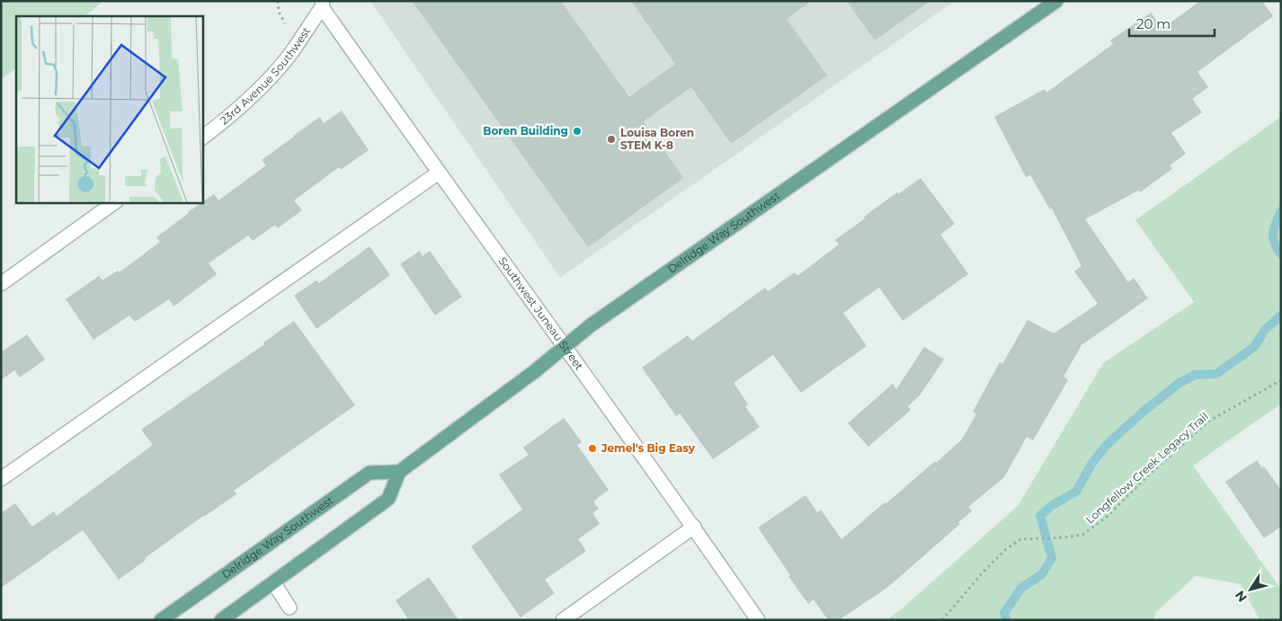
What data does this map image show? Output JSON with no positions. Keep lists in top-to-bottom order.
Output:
{
  "streets": {
    "main road": ["Delridge Way Southwest"],
    "street": ["23rd Avenue Southwest", "Southwest Juneau Street"],
    "path": ["Longfellow Creek Legacy Trail"]
  },
  "crossings": [
    ["23rd Avenue Southwest", "Southwest Juneau Street"],
    ["Delridge Way Southwest", "Southwest Juneau Street"]
  ],
  "places": ["Boren Building", "Louisa Boren STEM K-8", "Jemel's Big Easy"],
  "scale_bar": "20 m",
  "north": "bottom left"
}
